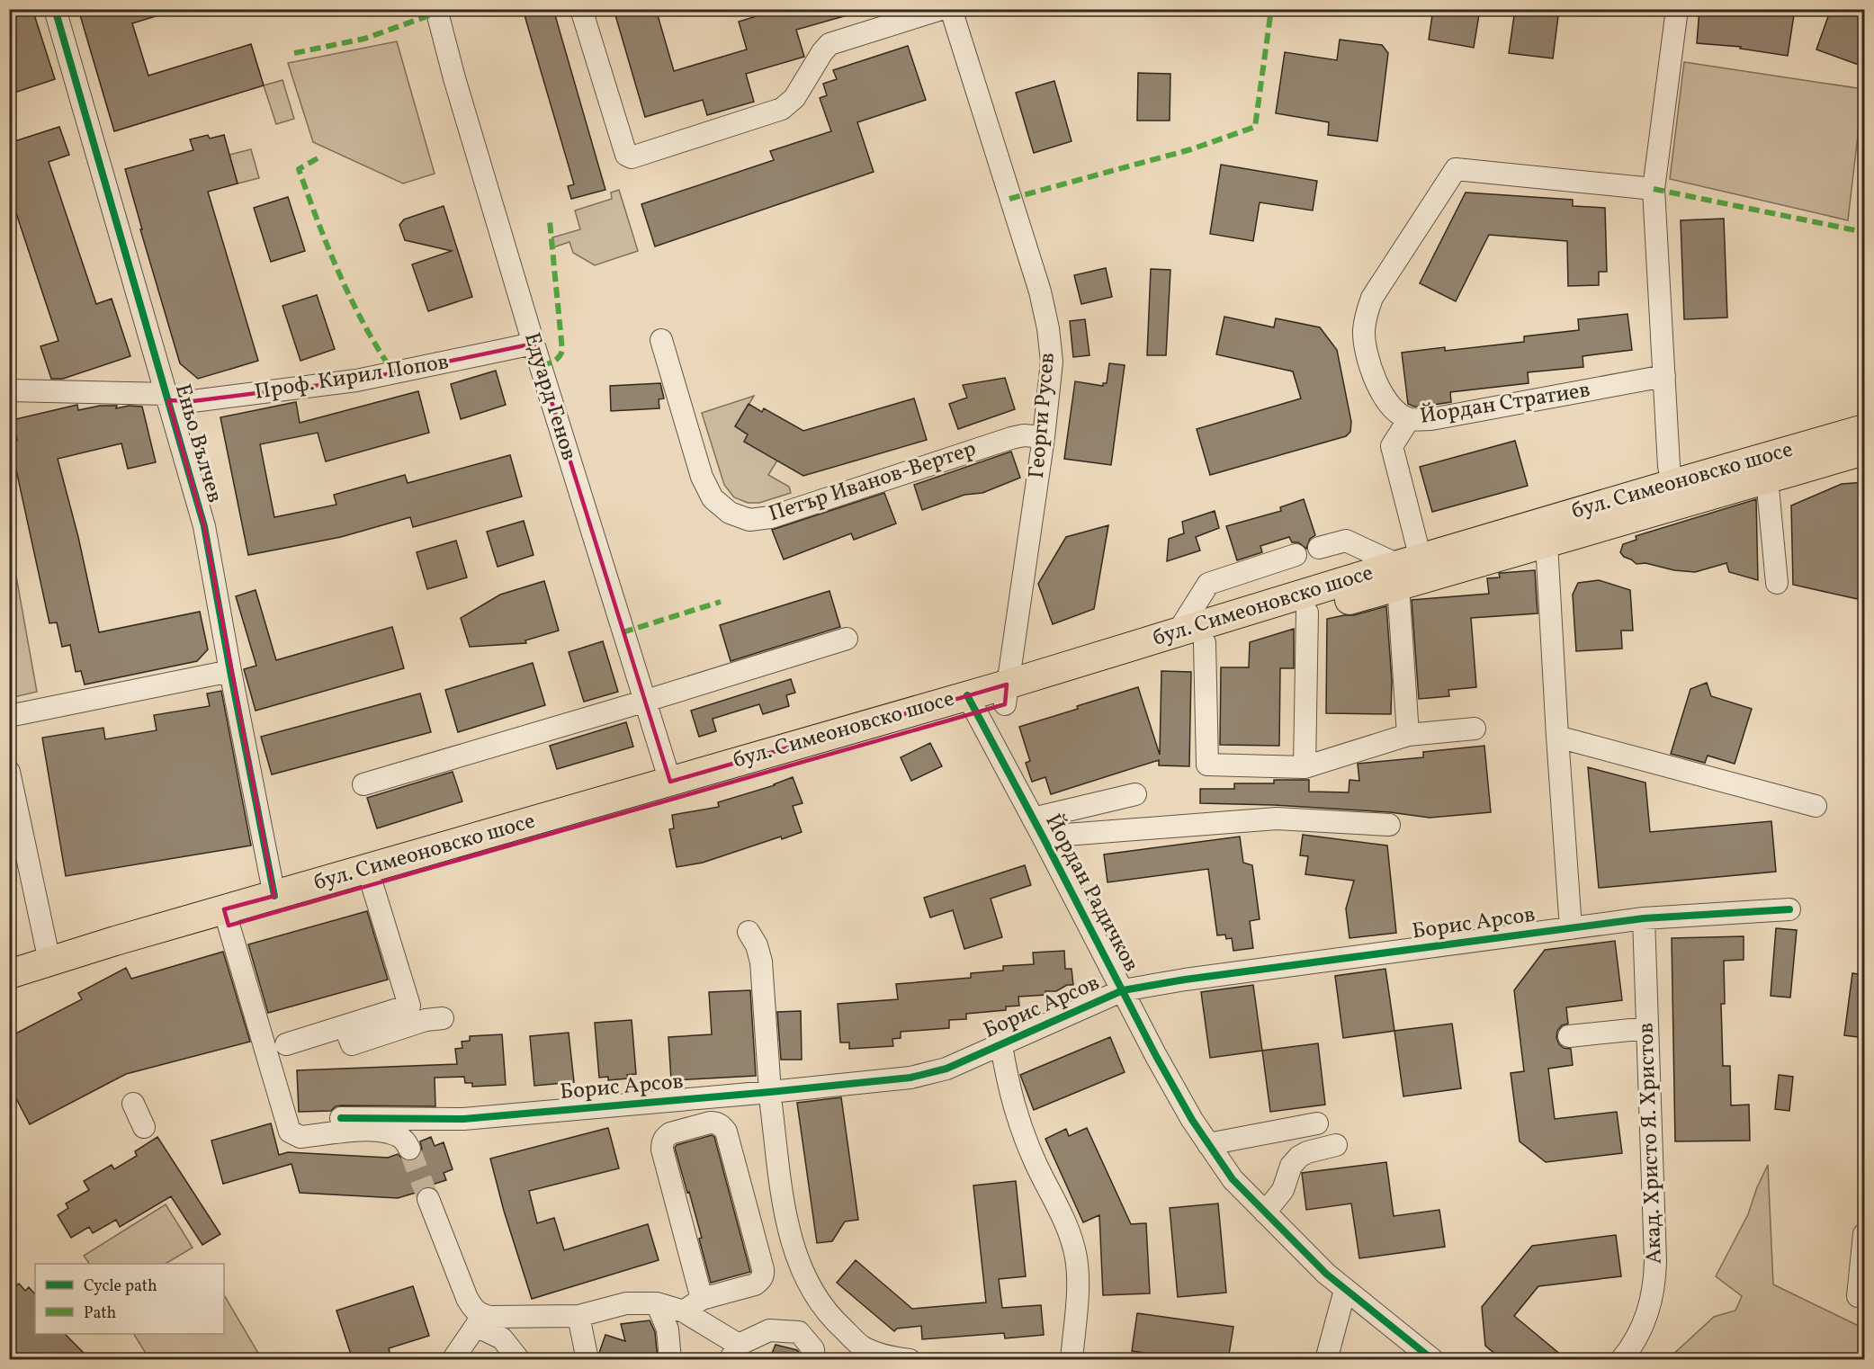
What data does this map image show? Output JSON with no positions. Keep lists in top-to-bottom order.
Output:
{
  "streets": {
    "main road": ["бул. Симеоновско шосе"],
    "street": [
      "Проф. Кирил Попов",
      "Едуард Генов",
      "Йордан Стратиев",
      "Георги Русев",
      "Еньо Вълчев",
      "Петър Иванов-Вертер",
      "Йордан Радичков",
      "Борис Арсов",
      "Акад. Христо Я. Христов"
    ]
  },
  "crossings": [
    ["Проф. Кирил Попов", "Едуард Генов"],
    ["Проф. Кирил Попов", "Еньо Вълчев"],
    ["Едуард Генов", "бул. Симеоновско шосе"],
    ["Георги Русев", "бул. Симеоновско шосе"],
    ["Георги Русев", "Петър Иванов-Вертер"],
    ["Еньо Вълчев", "бул. Симеоновско шосе"],
    ["бул. Симеоновско шосе", "Йордан Радичков"],
    ["Йордан Радичков", "Борис Арсов"],
    ["Борис Арсов", "Акад. Христо Я. Христов"]
  ],
  "legend": ["Cycle path", "Path"]
}
